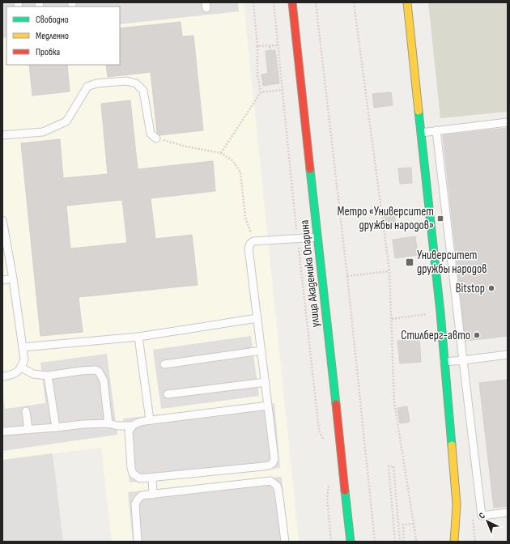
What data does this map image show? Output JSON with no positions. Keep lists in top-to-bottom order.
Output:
{
  "streets": {
    "street": ["улица Академика Опарина"]
  },
  "places": {
    "transit": ["Метро «Университет дружбы народов»", "Университет дружбы народов"],
    "other": ["Bitstop", "Стилберг-авто"]
  },
  "legend": ["Свободно", "Медленно", "Пробка"],
  "north": "top left"
}
